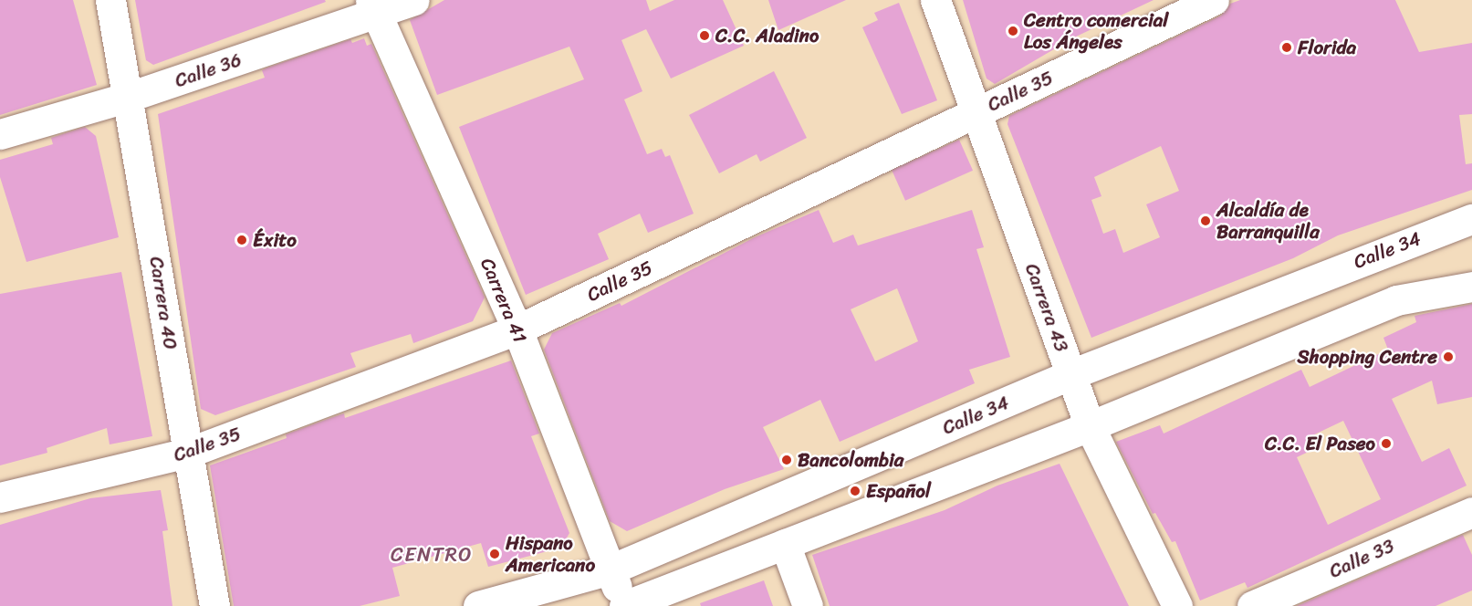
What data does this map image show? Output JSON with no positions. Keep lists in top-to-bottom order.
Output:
{
  "streets": {
    "street": [
      "Calle 36",
      "Calle 35",
      "Calle 34",
      "Carrera 41",
      "Carrera 40",
      "Carrera 43",
      "Calle 33"
    ]
  },
  "crossings": [
    ["Calle 36", "Carrera 41"],
    ["Calle 36", "Carrera 40"],
    ["Calle 35", "Carrera 41"],
    ["Calle 35", "Carrera 40"],
    ["Calle 35", "Carrera 43"],
    ["Calle 34", "Carrera 41"],
    ["Calle 34", "Carrera 43"]
  ],
  "districts": ["CENTRO"],
  "places": [
    "Centro comercial Los Ángeles",
    "C.C. Aladino",
    "Florida",
    "Alcaldía de Barranquilla",
    "Éxito",
    "Shopping Centre",
    "C.C. El Paseo",
    "Bancolombia",
    "Español",
    "Hispano Americano"
  ]
}
